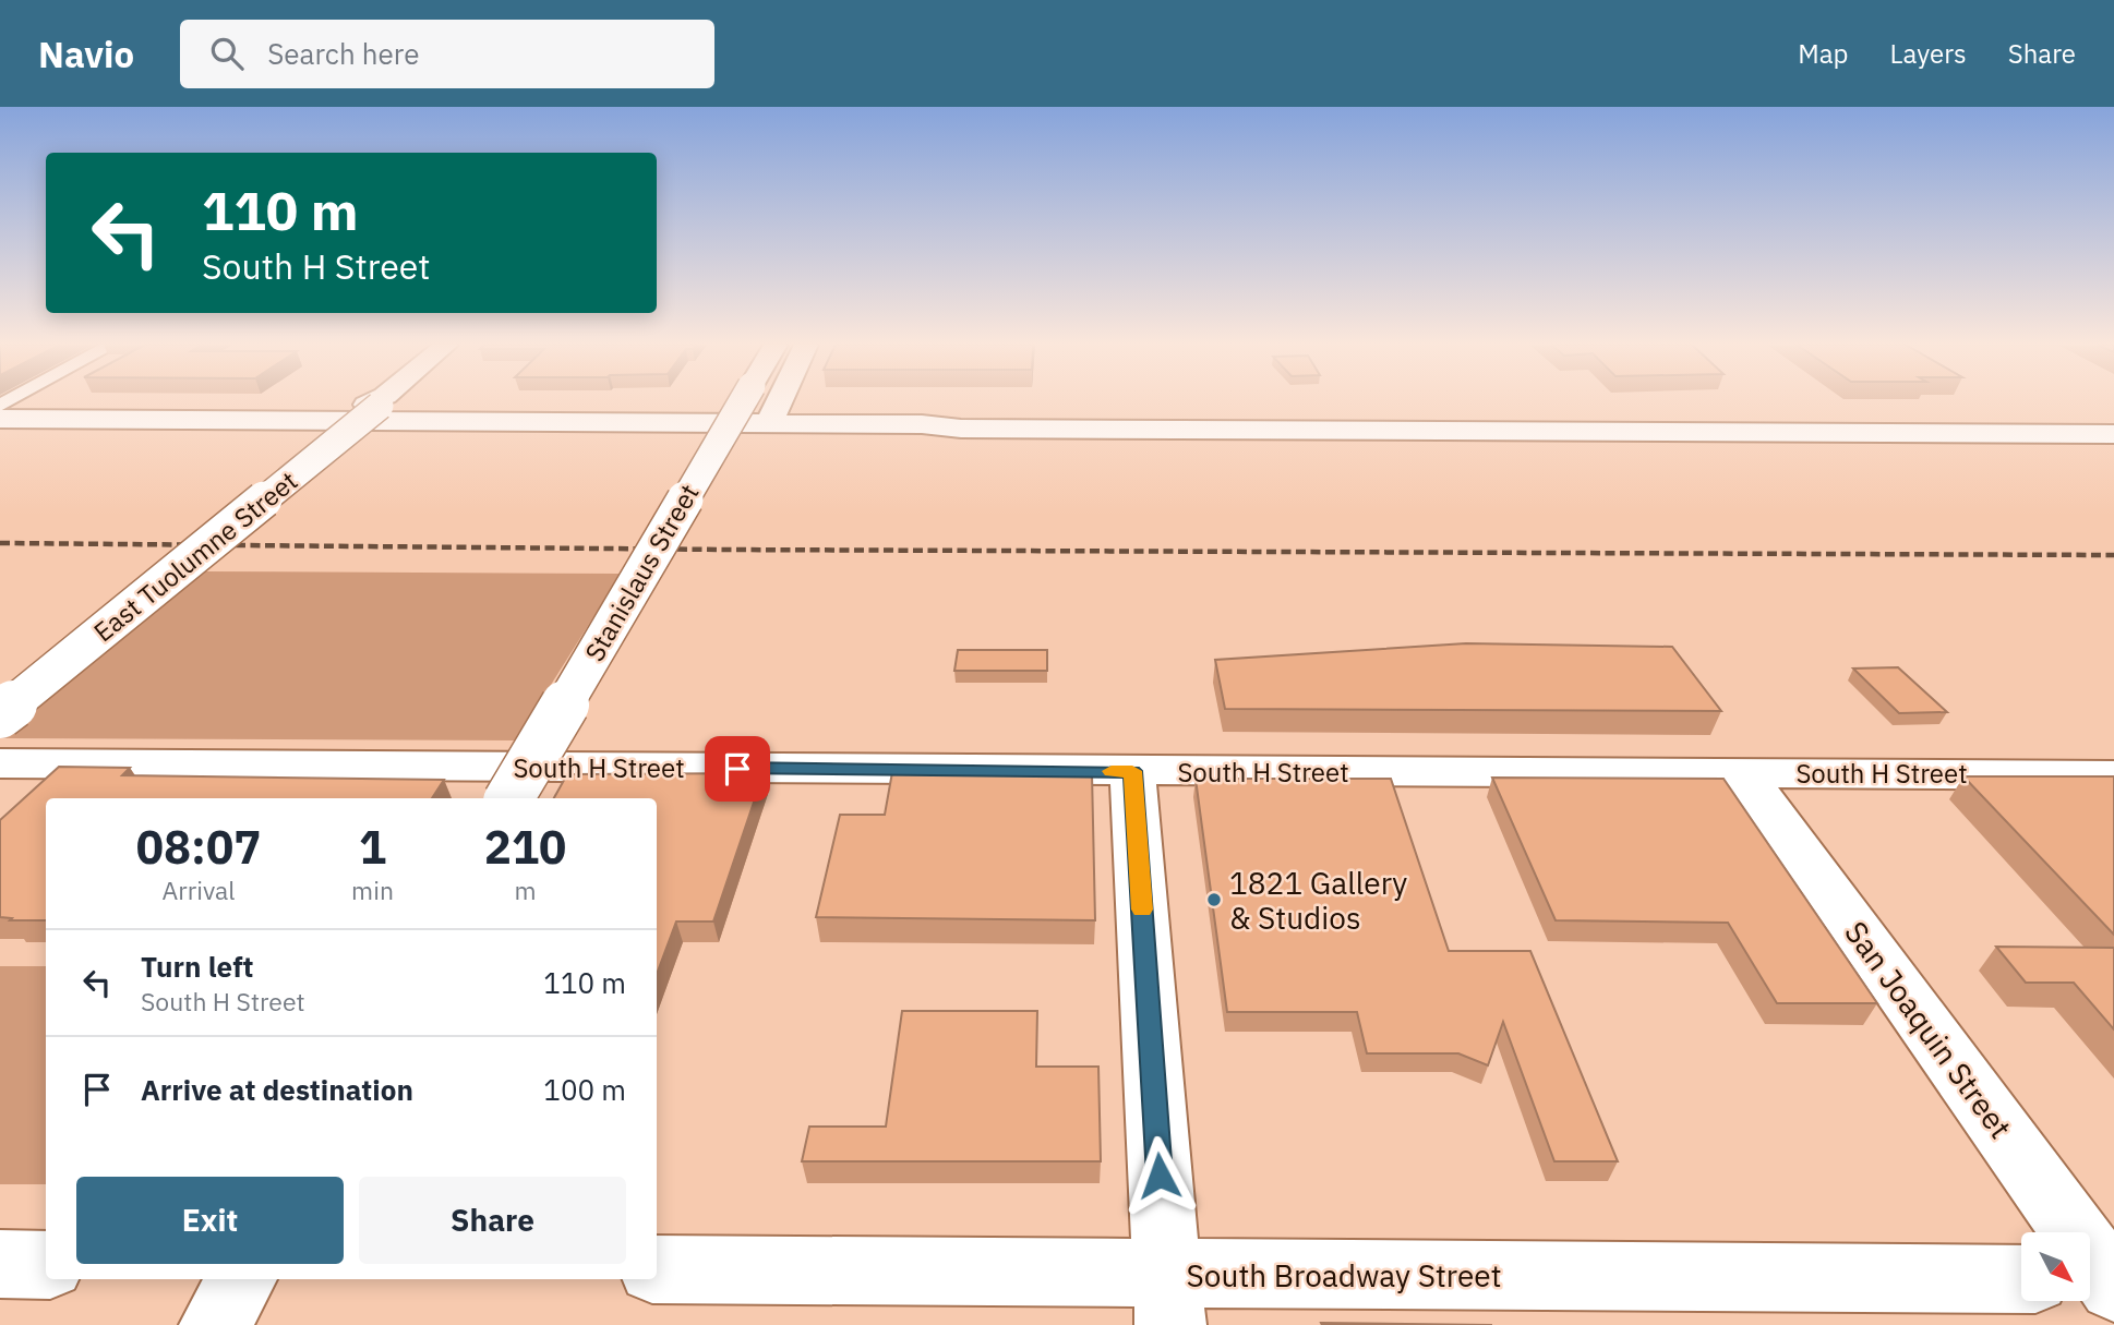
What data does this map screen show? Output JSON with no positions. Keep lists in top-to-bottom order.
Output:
{
  "streets": {
    "street": [
      "East Tuolumne Street",
      "Stanislaus Street",
      "South H Street",
      "San Joaquin Street",
      "South Broadway Street"
    ]
  },
  "crossings": [
    ["South H Street", "San Joaquin Street"]
  ],
  "places": ["1821 Gallery & Studios"],
  "north": "bottom right",
  "page": {
    "header": "Navio",
    "search": "Search here",
    "nav": ["Map", "Layers", "Share"],
    "turn": ["110 m", "South H Street"],
    "eta": [
      "08:07",
      "Arrival",
      "1",
      "min",
      "210",
      "m"
    ],
    "list": [
      {
        "name": "Turn left",
        "note": "South H Street",
        "value": "110 m"
      },
      {
        "name": "Arrive at destination",
        "value": "100 m"
      }
    ],
    "buttons": ["Exit", "Share"]
  }
}
